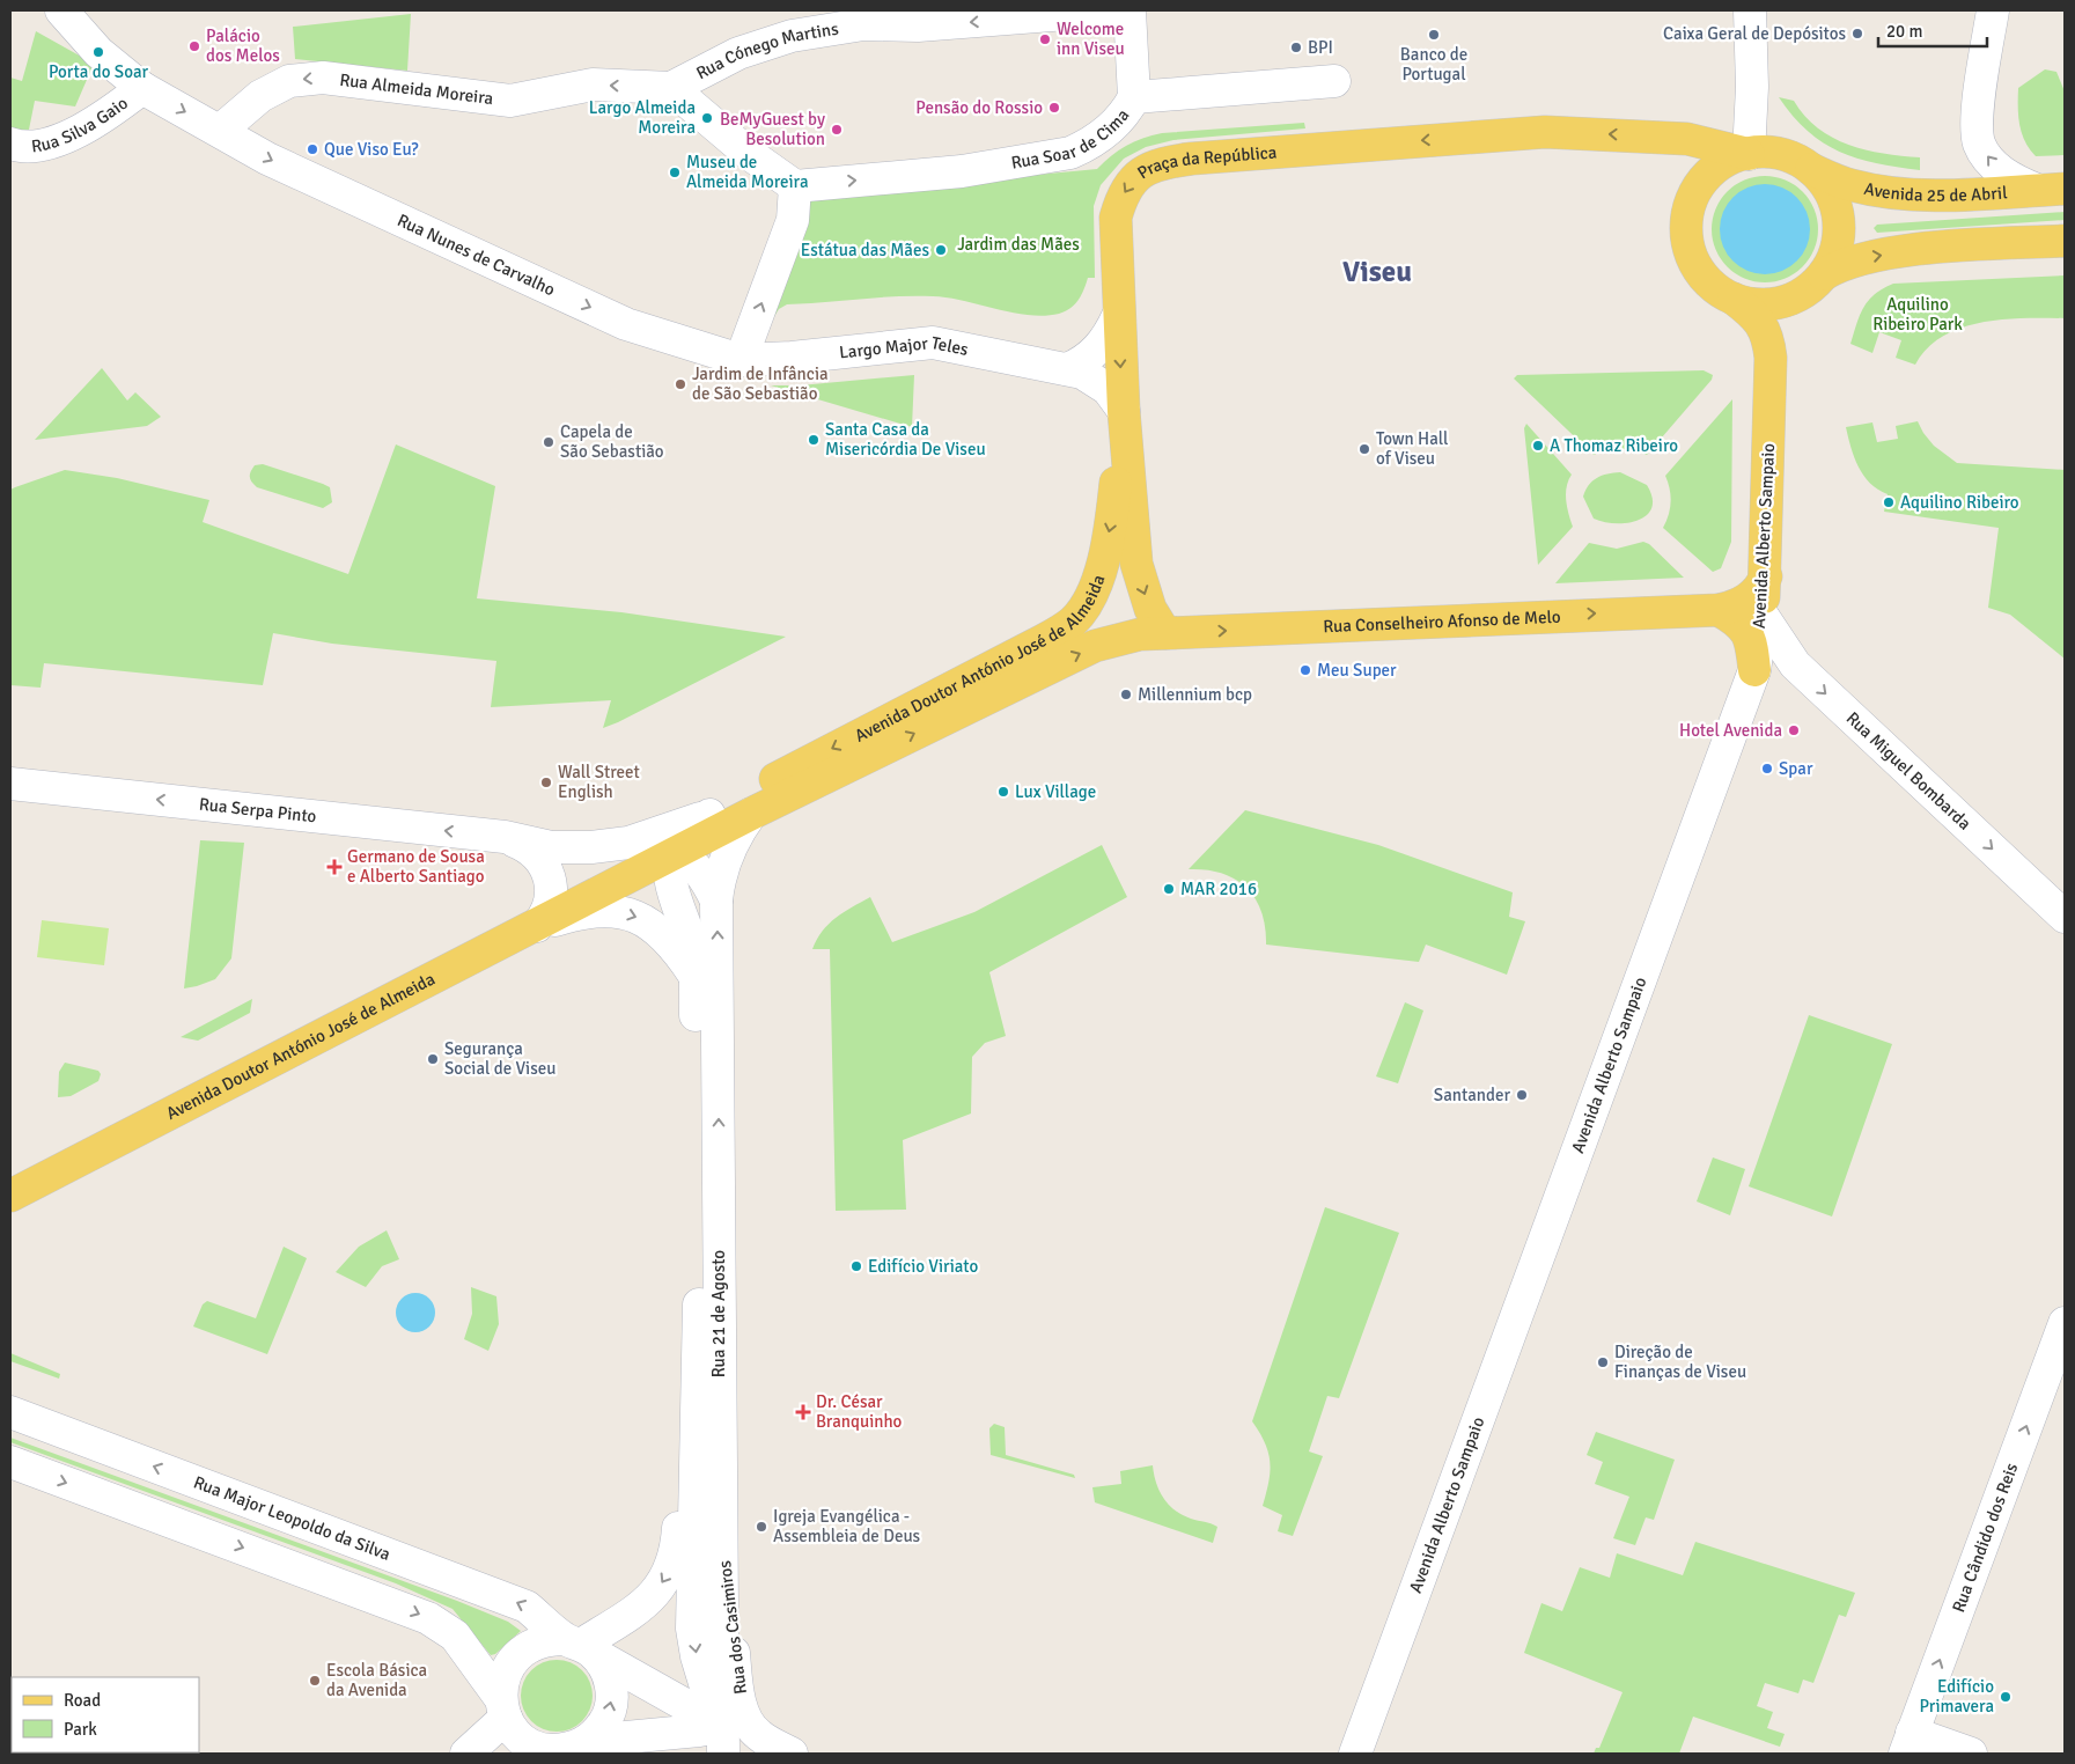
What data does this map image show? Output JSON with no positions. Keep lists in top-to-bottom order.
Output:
{
  "streets": {
    "main road": [
      "Praça da República",
      "Avenida 25 de Abril",
      "Avenida Alberto Sampaio",
      "Rua Conselheiro Afonso de Melo",
      "Avenida Doutor António José de Almeida"
    ],
    "street": [
      "Rua Cónego Martins",
      "Rua Almeida Moreira",
      "Rua Silva Gaio",
      "Rua Soar de Cima",
      "Rua Nunes de Carvalho",
      "Largo Major Teles",
      "Rua Miguel Bombarda",
      "Rua Serpa Pinto",
      "Rua 21 de Agosto",
      "Rua Major Leopoldo da Silva",
      "Rua Cândido dos Reis",
      "Rua dos Casimiros"
    ]
  },
  "crossings": [
    ["Rua Cónego Martins", "Rua Almeida Moreira"],
    ["Rua Almeida Moreira", "Rua Nunes de Carvalho"],
    ["Praça da República", "Avenida 25 de Abril"],
    ["Praça da República", "Largo Major Teles"],
    ["Praça da República", "Avenida Alberto Sampaio"],
    ["Praça da República", "Rua Conselheiro Afonso de Melo"],
    ["Praça da República", "Avenida Doutor António José de Almeida"],
    ["Avenida 25 de Abril", "Avenida Alberto Sampaio"],
    ["Rua Nunes de Carvalho", "Largo Major Teles"],
    ["Largo Major Teles", "Avenida Doutor António José de Almeida"],
    ["Avenida Alberto Sampaio", "Rua Conselheiro Afonso de Melo"],
    ["Avenida Alberto Sampaio", "Rua Miguel Bombarda"],
    ["Rua Conselheiro Afonso de Melo", "Avenida Doutor António José de Almeida"],
    ["Avenida Doutor António José de Almeida", "Rua Serpa Pinto"],
    ["Avenida Doutor António José de Almeida", "Rua 21 de Agosto"],
    ["Rua Serpa Pinto", "Rua 21 de Agosto"],
    ["Rua 21 de Agosto", "Rua Major Leopoldo da Silva"],
    ["Rua 21 de Agosto", "Rua dos Casimiros"],
    ["Rua Major Leopoldo da Silva", "Rua dos Casimiros"]
  ],
  "one_way": [
    "Rua Cónego Martins",
    "Rua Almeida Moreira",
    "Rua Soar de Cima",
    "Rua Nunes de Carvalho",
    "Rua Conselheiro Afonso de Melo",
    "Rua Miguel Bombarda",
    "Rua Serpa Pinto",
    "Rua Cândido dos Reis"
  ],
  "districts": ["Viseu"],
  "parks": ["Jardim das Mães", "Aquilino Ribeiro Park"],
  "places": {
    "other": [
      "Caixa Geral de Depósitos",
      "Banco de Portugal",
      "Welcome inn Viseu",
      "Palácio dos Melos",
      "BPI",
      "Porta do Soar",
      "Pensão do Rossio",
      "Largo Almeida Moreira",
      "BeMyGuest by Besolution",
      "Que Viso Eu?",
      "Museu de Almeida Moreira",
      "Estátua das Mães",
      "Jardim de Infância de São Sebastião",
      "Santa Casa da Misericórdia De Viseu",
      "Capela de São Sebastião",
      "A Thomaz Ribeiro",
      "Town Hall of Viseu",
      "Aquilino Ribeiro",
      "Meu Super",
      "Millennium bcp",
      "Hotel Avenida",
      "Spar",
      "Wall Street English",
      "Lux Village",
      "MAR 2016",
      "Segurança Social de Viseu",
      "Santander",
      "Edifício Viriato",
      "Direção de Finanças de Viseu",
      "Igreja Evangélica - Assembleia de Deus",
      "Escola Básica da Avenida",
      "Edifício Primavera"
    ],
    "health": ["Germano de Sousa e Alberto Santiago", "Dr. César Branquinho"]
  },
  "legend": ["Road", "Park"],
  "scale_bar": "20 m"
}
